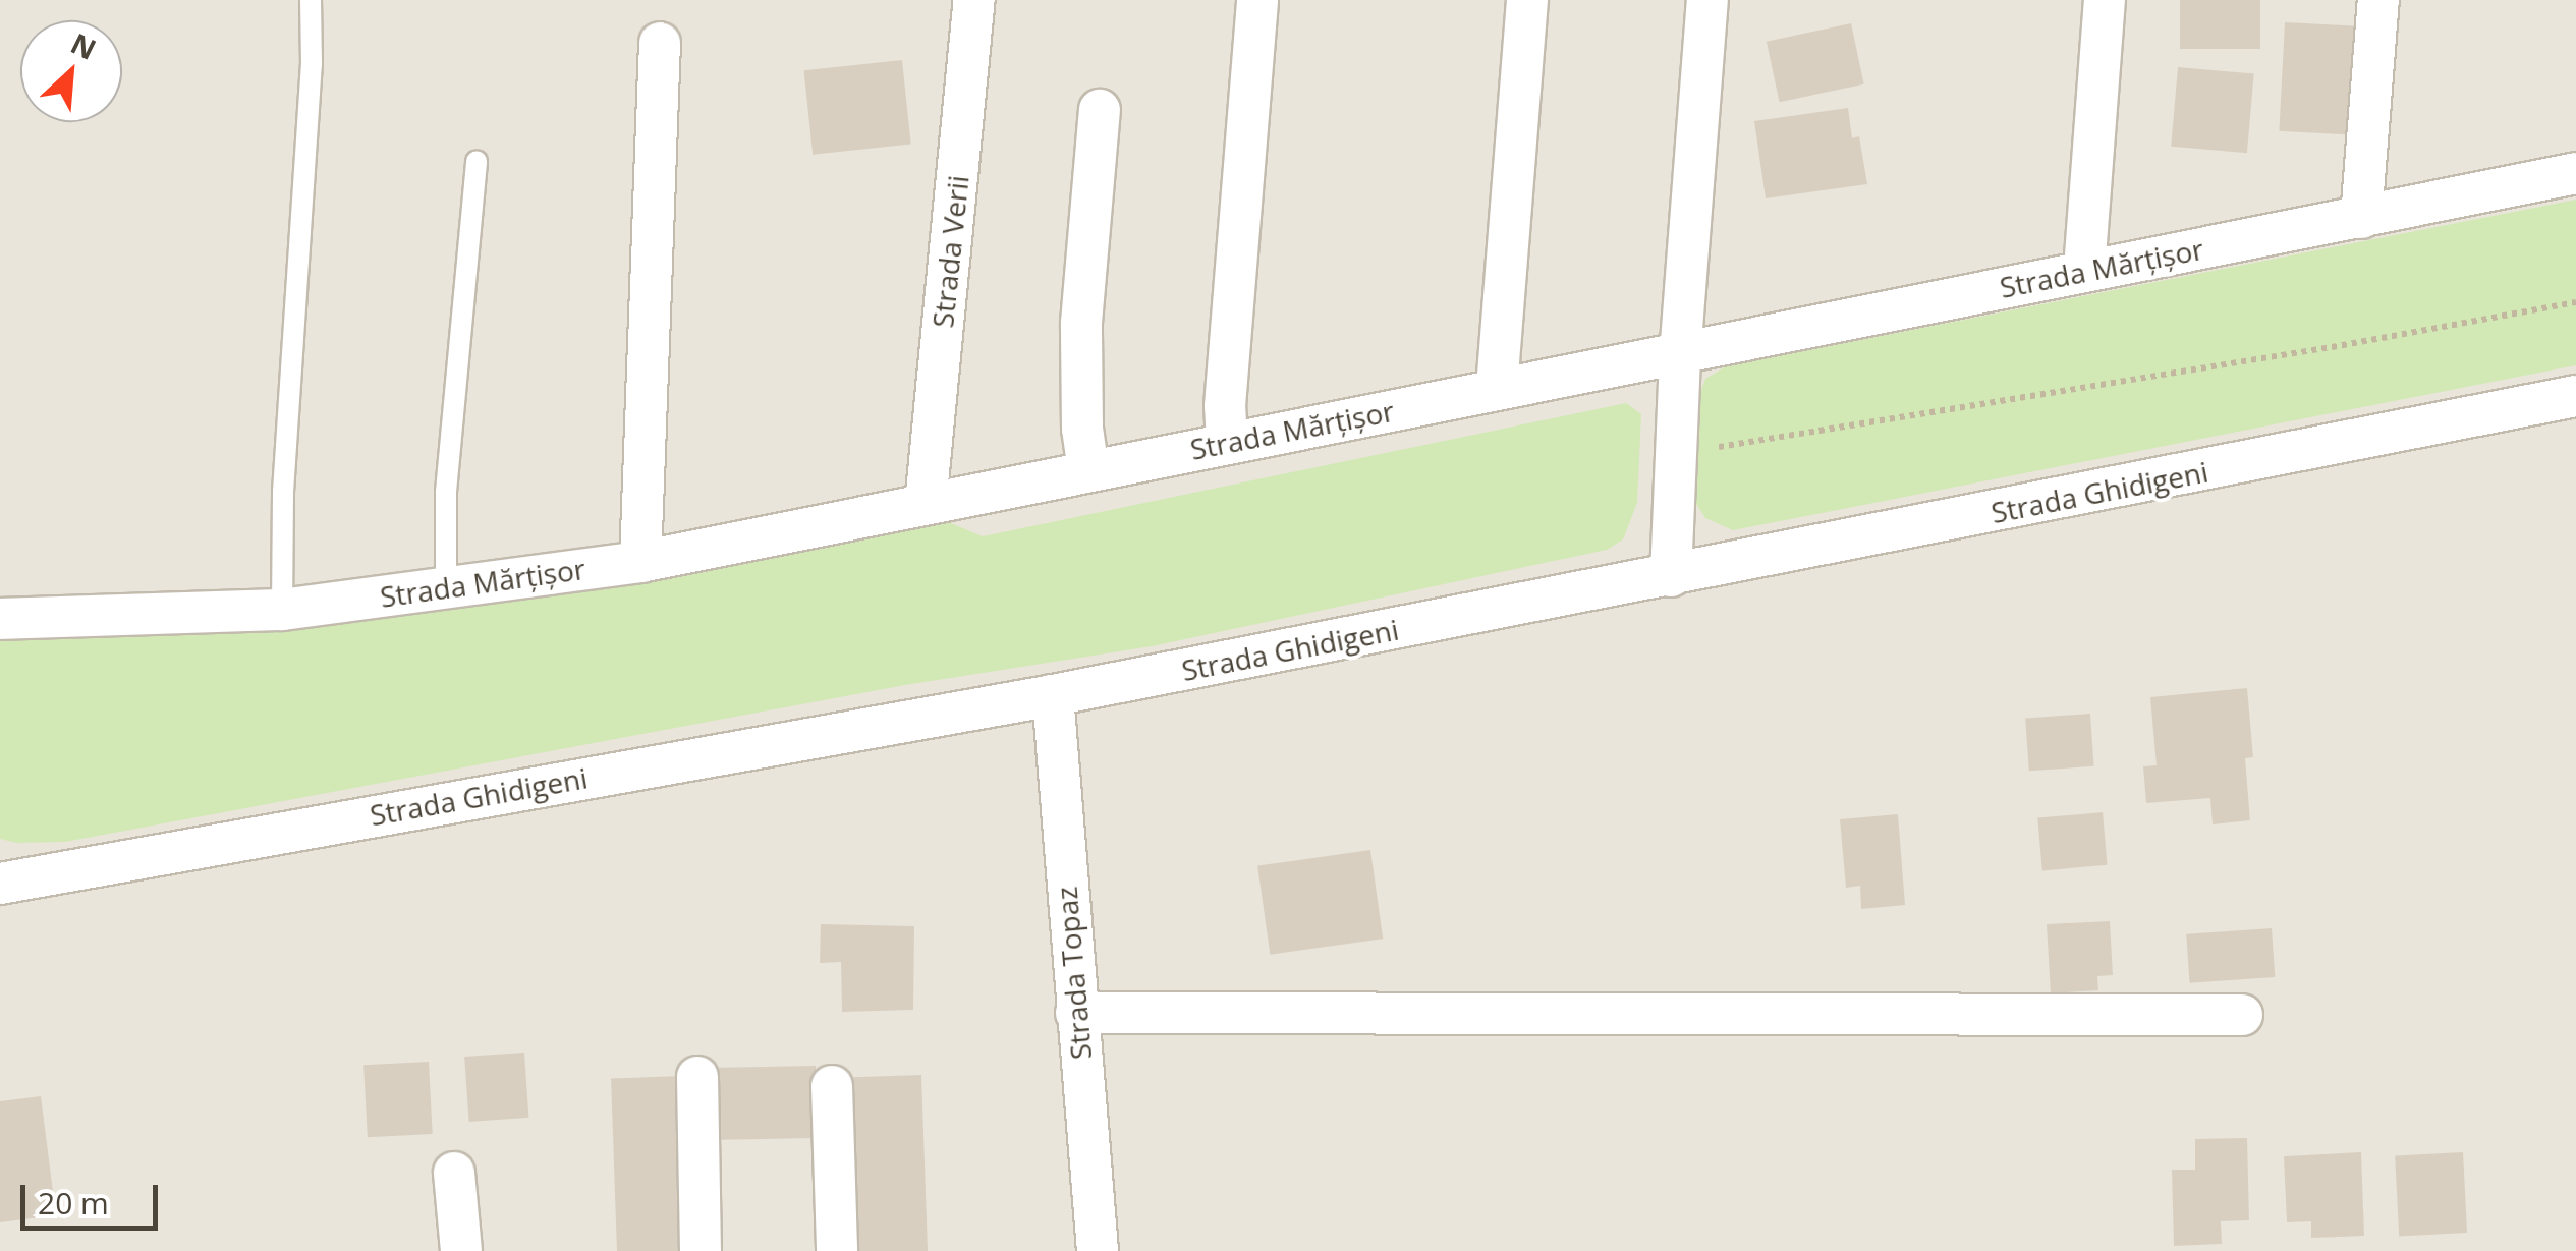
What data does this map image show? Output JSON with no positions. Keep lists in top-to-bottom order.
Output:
{
  "streets": {
    "street": [
      "Strada Verii",
      "Strada Mărțișor",
      "Strada Ghidigeni",
      "Strada Topaz"
    ]
  },
  "crossings": [
    ["Strada Verii", "Strada Mărțișor"],
    ["Strada Ghidigeni", "Strada Topaz"]
  ],
  "scale_bar": "20 m",
  "north": "top right"
}
